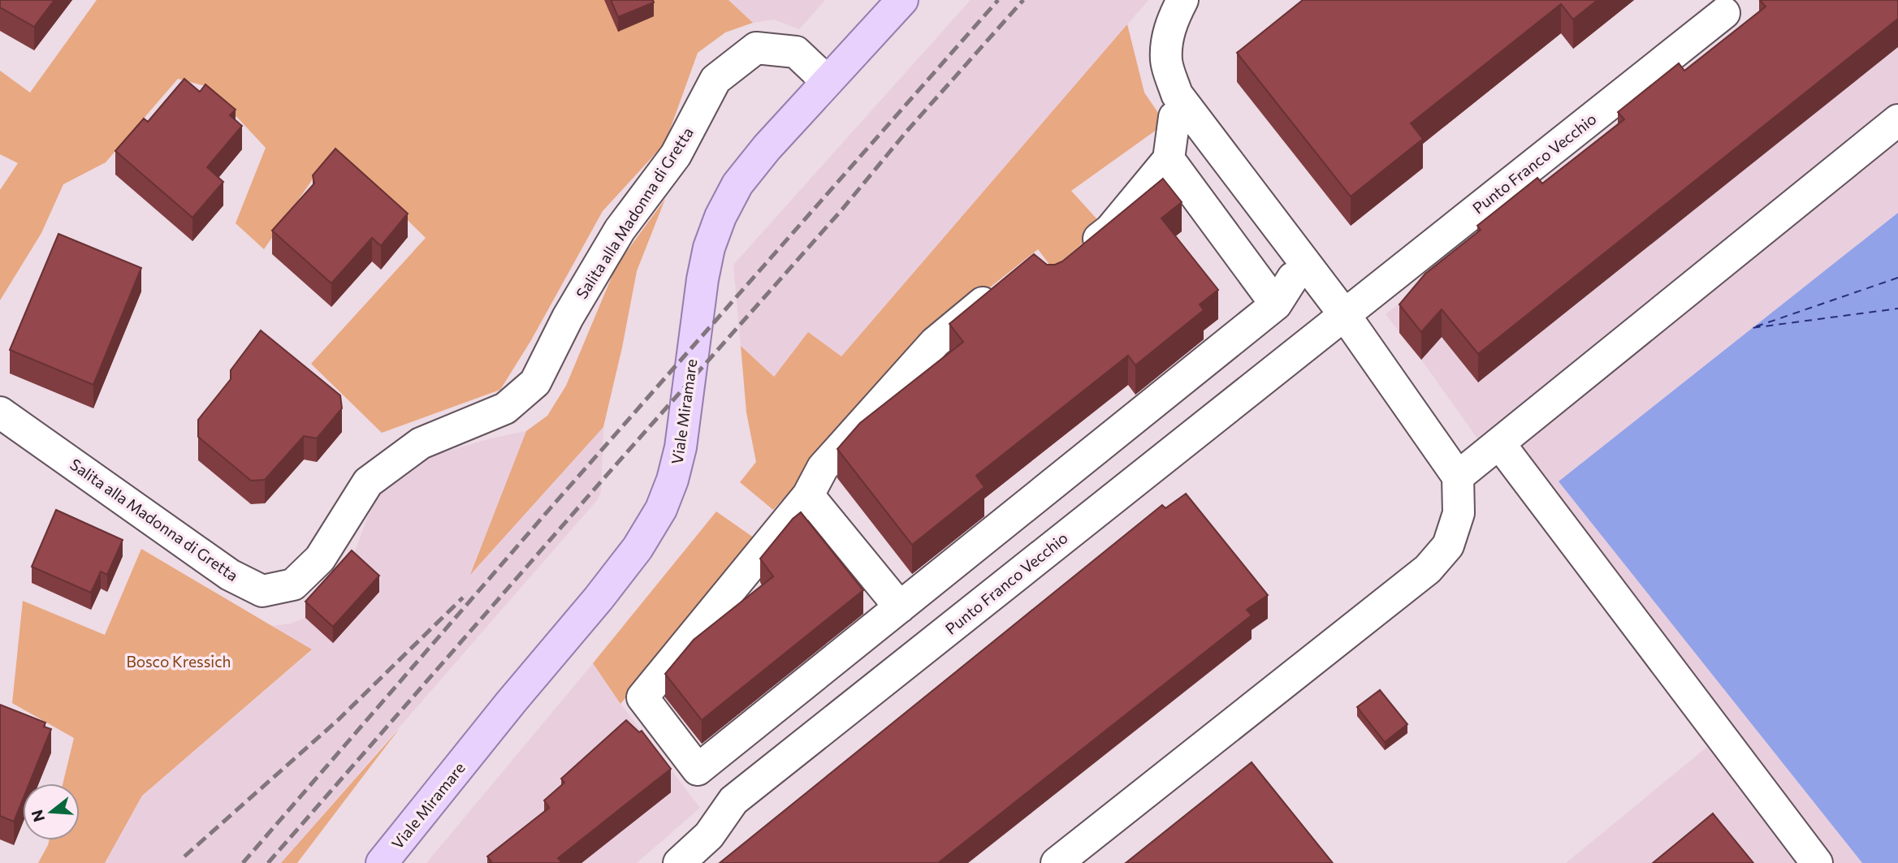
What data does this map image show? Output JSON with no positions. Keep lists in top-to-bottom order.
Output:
{
  "streets": {
    "main road": ["Viale Miramare"],
    "street": ["Punto Franco Vecchio", "Salita alla Madonna di Gretta"]
  },
  "crossings": [
    ["Salita alla Madonna di Gretta", "Viale Miramare"]
  ],
  "parks": ["Bosco Kressich"],
  "north": "left"
}
